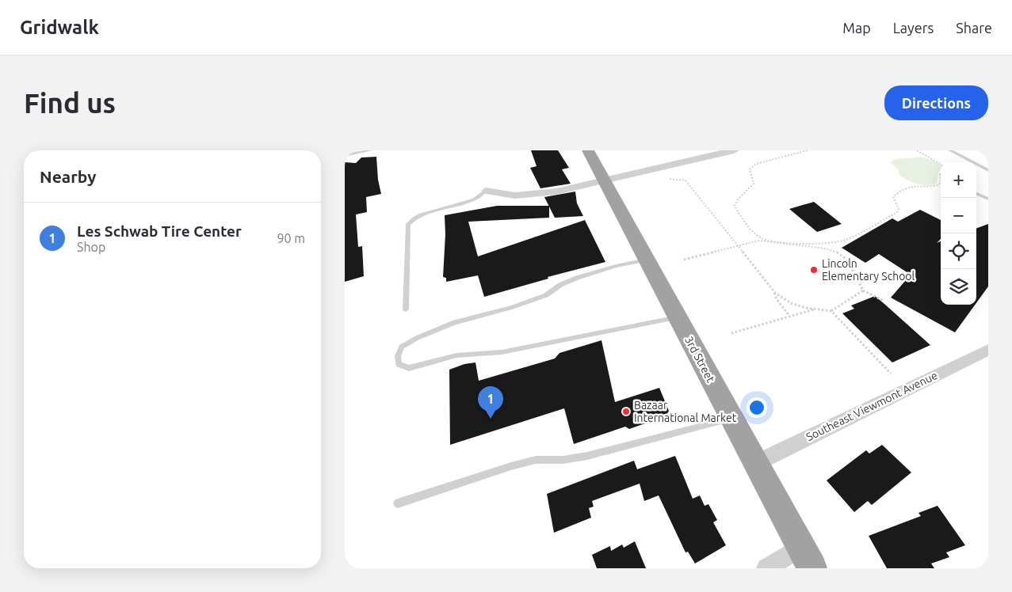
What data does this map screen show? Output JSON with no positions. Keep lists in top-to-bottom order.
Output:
{
  "streets": {
    "highway": ["3rd Street"],
    "street": ["Southeast Viewmont Avenue"]
  },
  "crossings": [
    ["3rd Street", "Southeast Viewmont Avenue"]
  ],
  "places": ["Lincoln Elementary School", "Bazaar International Market"],
  "page": {
    "header": "Gridwalk",
    "nav": ["Map", "Layers", "Share"],
    "buttons": "Directions",
    "title": "Find us",
    "heading": "Nearby",
    "map_buttons": ["+", "−"],
    "list": [
      {
        "mark": "1",
        "name": "Les Schwab Tire Center",
        "note": "Shop",
        "value": "90 m"
      }
    ],
    "pins": "1"
  }
}
